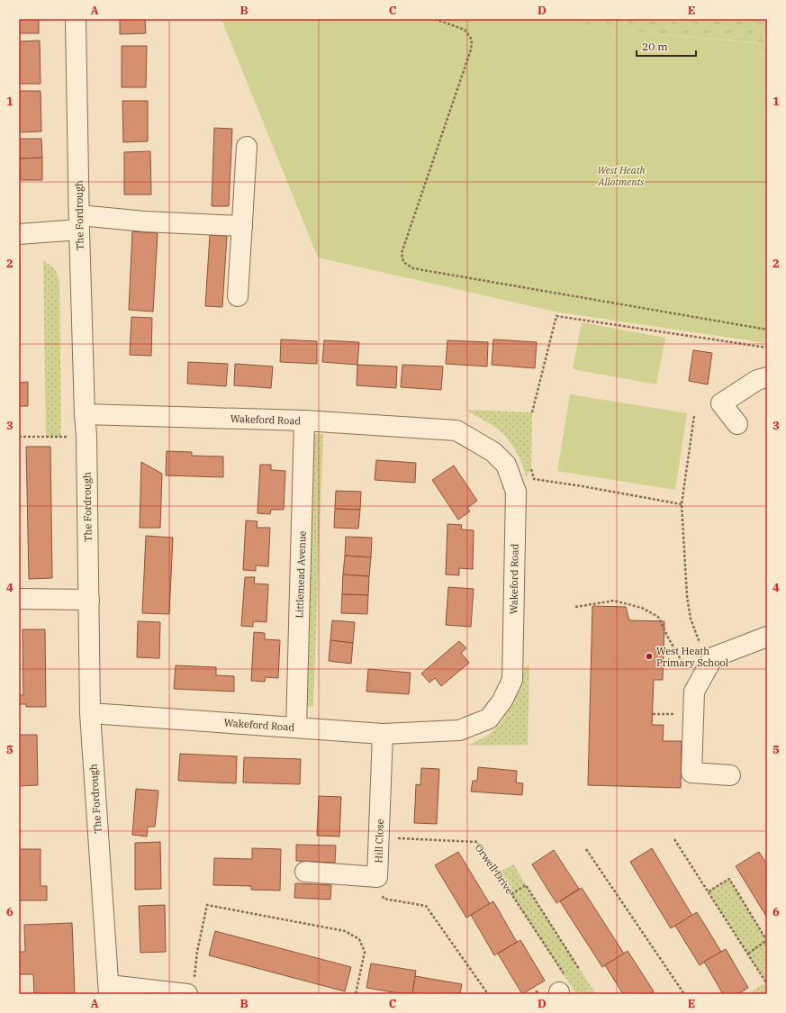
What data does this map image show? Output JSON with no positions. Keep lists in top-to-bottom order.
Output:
{
  "streets": {
    "street": [
      "The Fordrough",
      "Wakeford Road",
      "Littlemead Avenue",
      "Hill Close"
    ],
    "path": ["Orwell Drive"]
  },
  "crossings": [
    ["The Fordrough", "Wakeford Road"],
    ["Wakeford Road", "Littlemead Avenue"],
    ["Wakeford Road", "Hill Close"],
    ["Hill Close", "Orwell Drive"]
  ],
  "parks": ["West Heath Allotments"],
  "places": ["West Heath Primary School"],
  "scale_bar": "20 m",
  "grid": {
    "columns": [
      "A",
      "B",
      "C",
      "D",
      "E"
    ],
    "rows": [
      "1",
      "2",
      "3",
      "4",
      "5",
      "6"
    ]
  }
}
